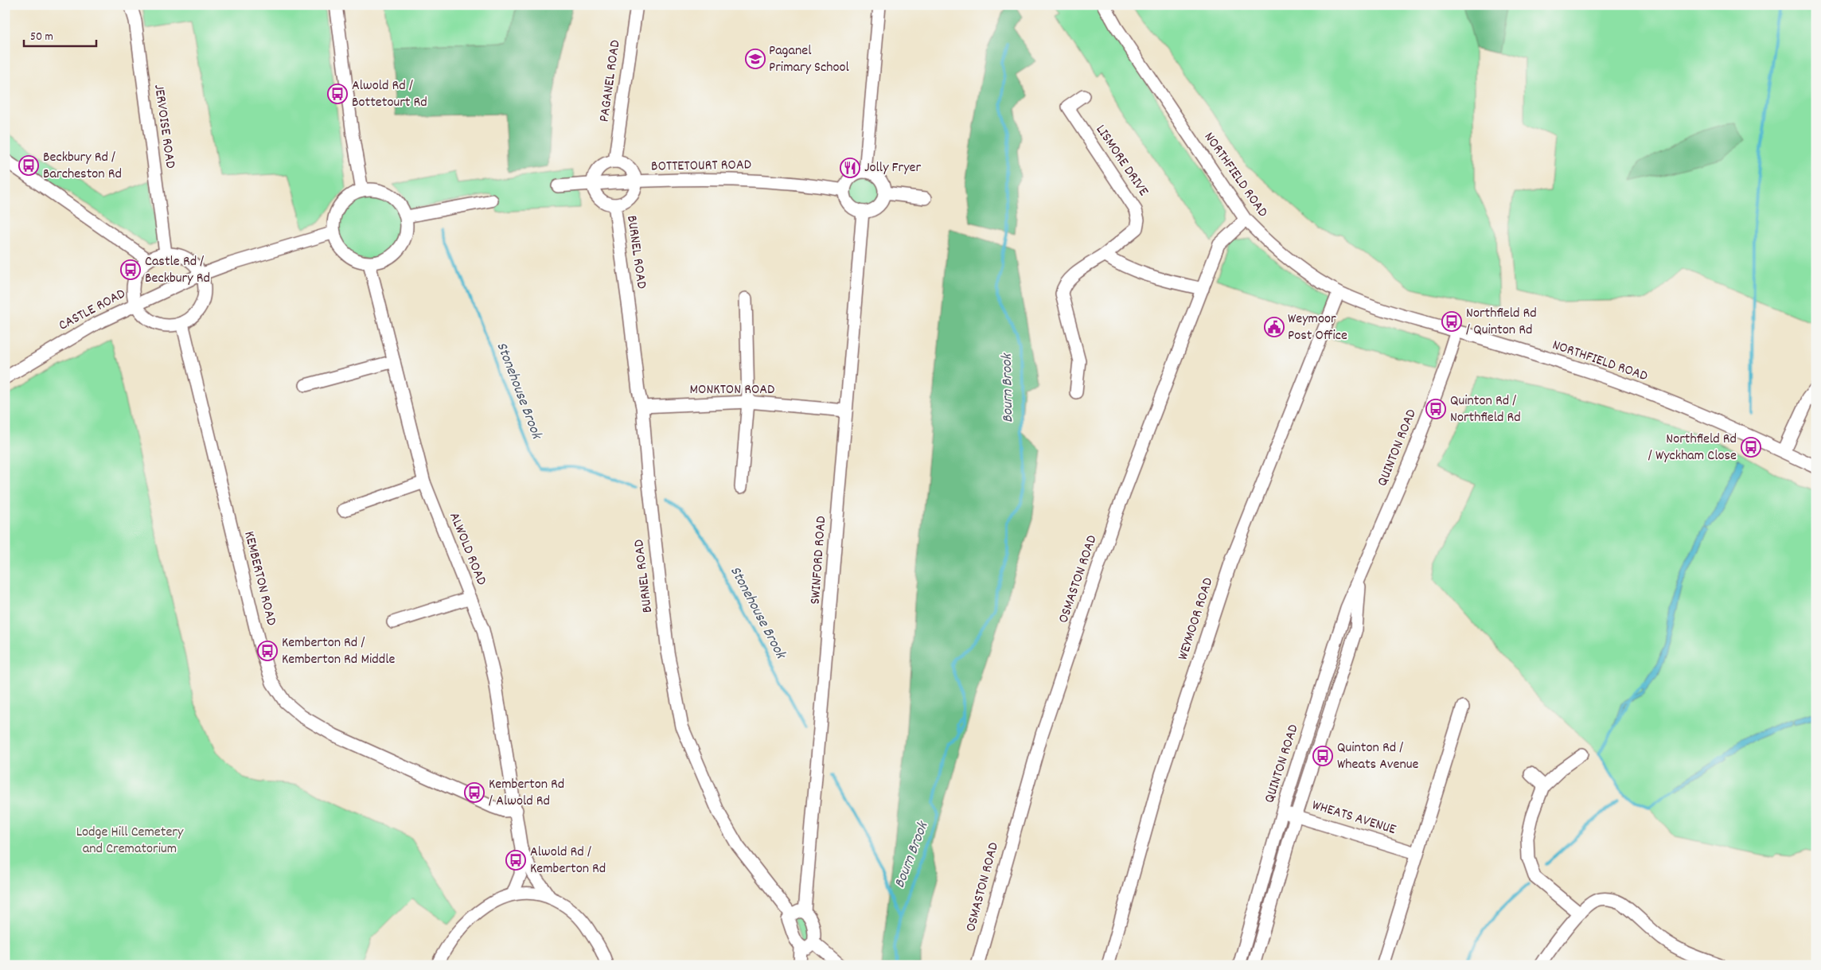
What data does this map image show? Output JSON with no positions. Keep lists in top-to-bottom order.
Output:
{
  "streets": {
    "street": [
      "PAGANEL ROAD",
      "JERVOISE ROAD",
      "LISMORE DRIVE",
      "BOTTETOURT ROAD",
      "NORTHFIELD ROAD",
      "BURNEL ROAD",
      "CASTLE ROAD",
      "MONKTON ROAD",
      "QUINTON ROAD",
      "ALWOLD ROAD",
      "SWINFORD ROAD",
      "KEMBERTON ROAD",
      "OSMASTON ROAD",
      "WEYMOOR ROAD",
      "WHEATS AVENUE"
    ]
  },
  "crossings": [
    ["BOTTETOURT ROAD", "BURNEL ROAD"],
    ["BOTTETOURT ROAD", "SWINFORD ROAD"],
    ["NORTHFIELD ROAD", "QUINTON ROAD"],
    ["NORTHFIELD ROAD", "OSMASTON ROAD"],
    ["NORTHFIELD ROAD", "WEYMOOR ROAD"],
    ["BURNEL ROAD", "MONKTON ROAD"],
    ["BURNEL ROAD", "SWINFORD ROAD"],
    ["CASTLE ROAD", "ALWOLD ROAD"],
    ["MONKTON ROAD", "SWINFORD ROAD"],
    ["QUINTON ROAD", "WHEATS AVENUE"],
    ["ALWOLD ROAD", "KEMBERTON ROAD"]
  ],
  "water": ["Bourn Brook", "Stonehouse Brook"],
  "parks": ["Lodge Hill Cemetery and Crematorium"],
  "places": {
    "school or university": ["Paganel Primary School"],
    "bus stop": [
      "Alwold Rd / Bottetourt Rd",
      "Beckbury Rd / Barcheston Rd",
      "Castle Rd / Beckbury Rd",
      "Northfield Rd / Quinton Rd",
      "Quinton Rd / Northfield Rd",
      "Northfield Rd / Wyckham Close",
      "Kemberton Rd / Kemberton Rd Middle",
      "Quinton Rd / Wheats Avenue",
      "Kemberton Rd / Alwold Rd",
      "Alwold Rd / Kemberton Rd"
    ],
    "restaurant": ["Jolly Fryer"],
    "public building": ["Weymoor Post Office"]
  },
  "scale_bar": "50 m"
}
